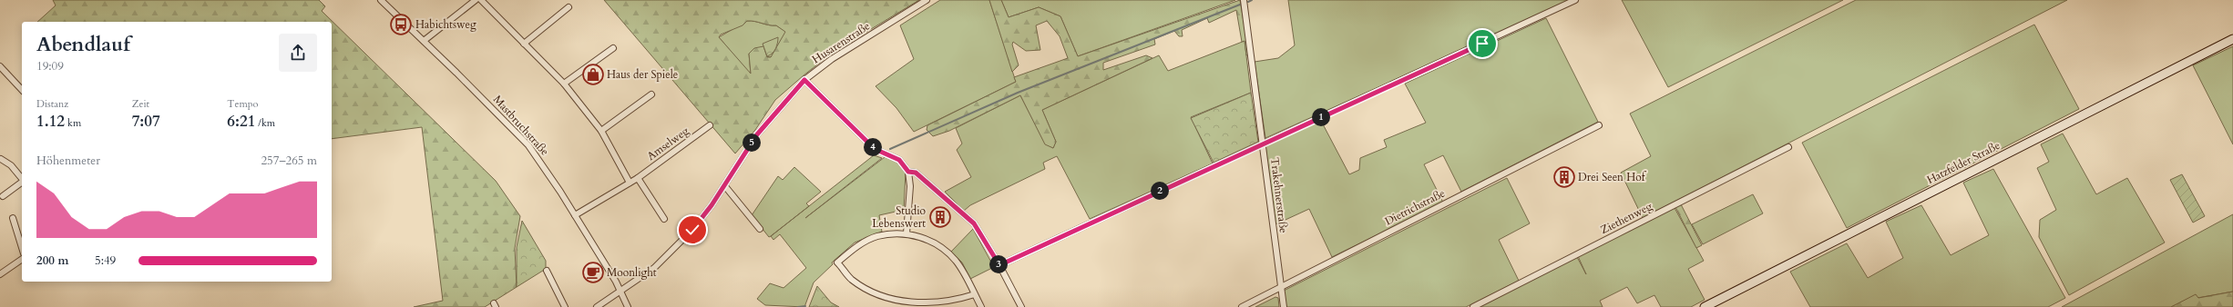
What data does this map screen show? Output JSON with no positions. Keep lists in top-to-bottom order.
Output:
{
  "streets": {
    "street": [
      "Husarenstraße",
      "Mastbruchstraße",
      "Amselweg",
      "Hatzfelder Straße",
      "Trakehnerstraße",
      "Dietrichstraße",
      "Ziethenweg"
    ]
  },
  "crossings": [
    ["Husarenstraße", "Mastbruchstraße"],
    ["Mastbruchstraße", "Amselweg"],
    ["Trakehnerstraße", "Dietrichstraße"]
  ],
  "places": {
    "bus stop": ["Habichtsweg"],
    "shop": ["Haus der Spiele"],
    "building": ["Drei Seen Hof", "Studio Lebenswert"],
    "cafe": ["Moonlight"]
  },
  "page": {
    "heading": ["Abendlauf", "19:09"],
    "stats": [
      ["Distanz", "1.12 km"],
      ["Zeit", "7:07"],
      ["Tempo", "6:21 /km"]
    ],
    "pins": [
      "1",
      "5",
      "4",
      "2",
      "3"
    ],
    "chart": ["Höhenmeter", "257–265 m"],
    "list": [
      {
        "name": "200 m",
        "note": "5:49"
      }
    ]
  }
}
